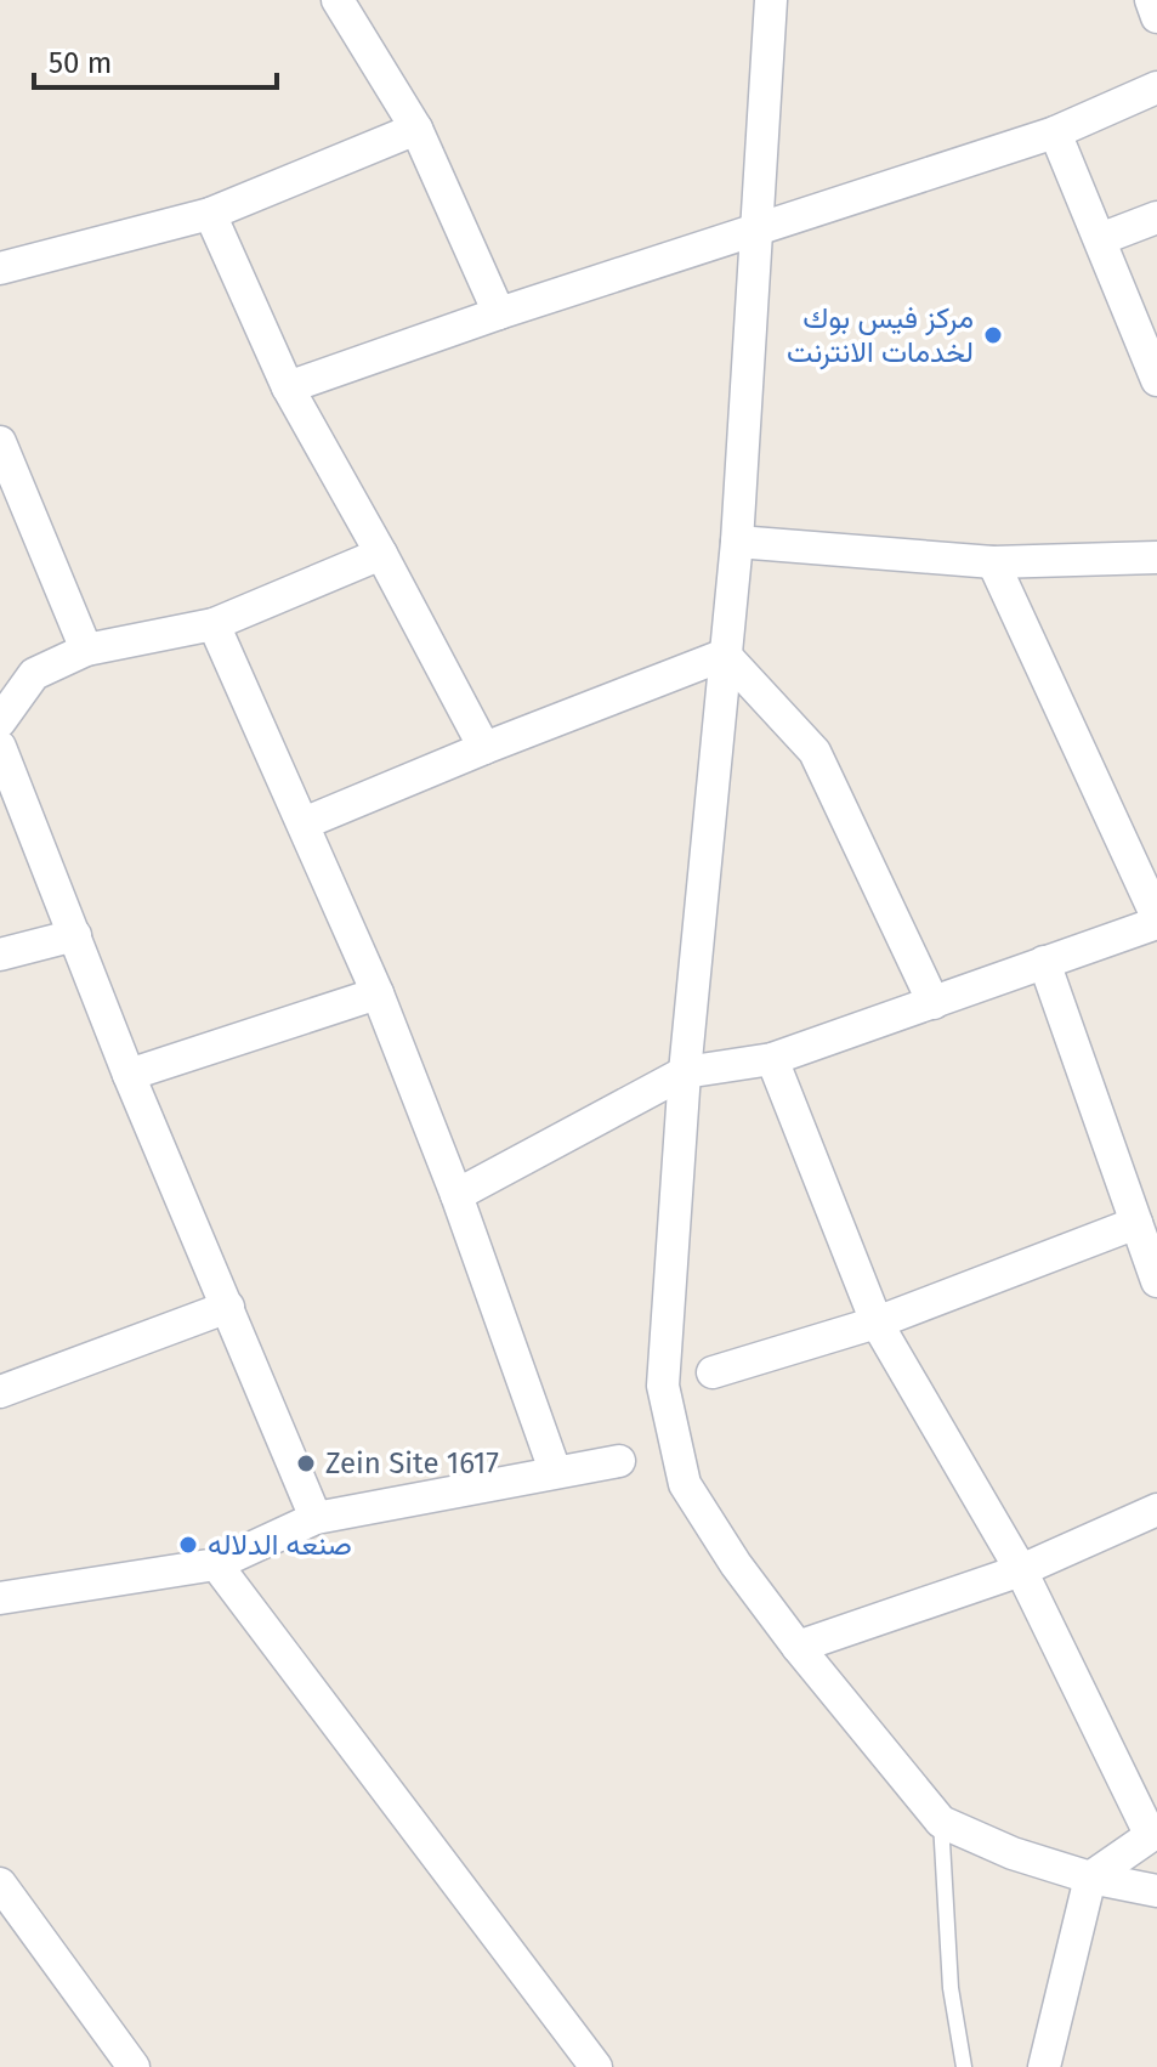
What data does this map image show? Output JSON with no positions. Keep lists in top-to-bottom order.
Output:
{
  "places": ["مركز فيس بوك لخدمات الانترنت", "Zein Site 1617", "صنعه الدلاله"],
  "scale_bar": "50 m"
}
